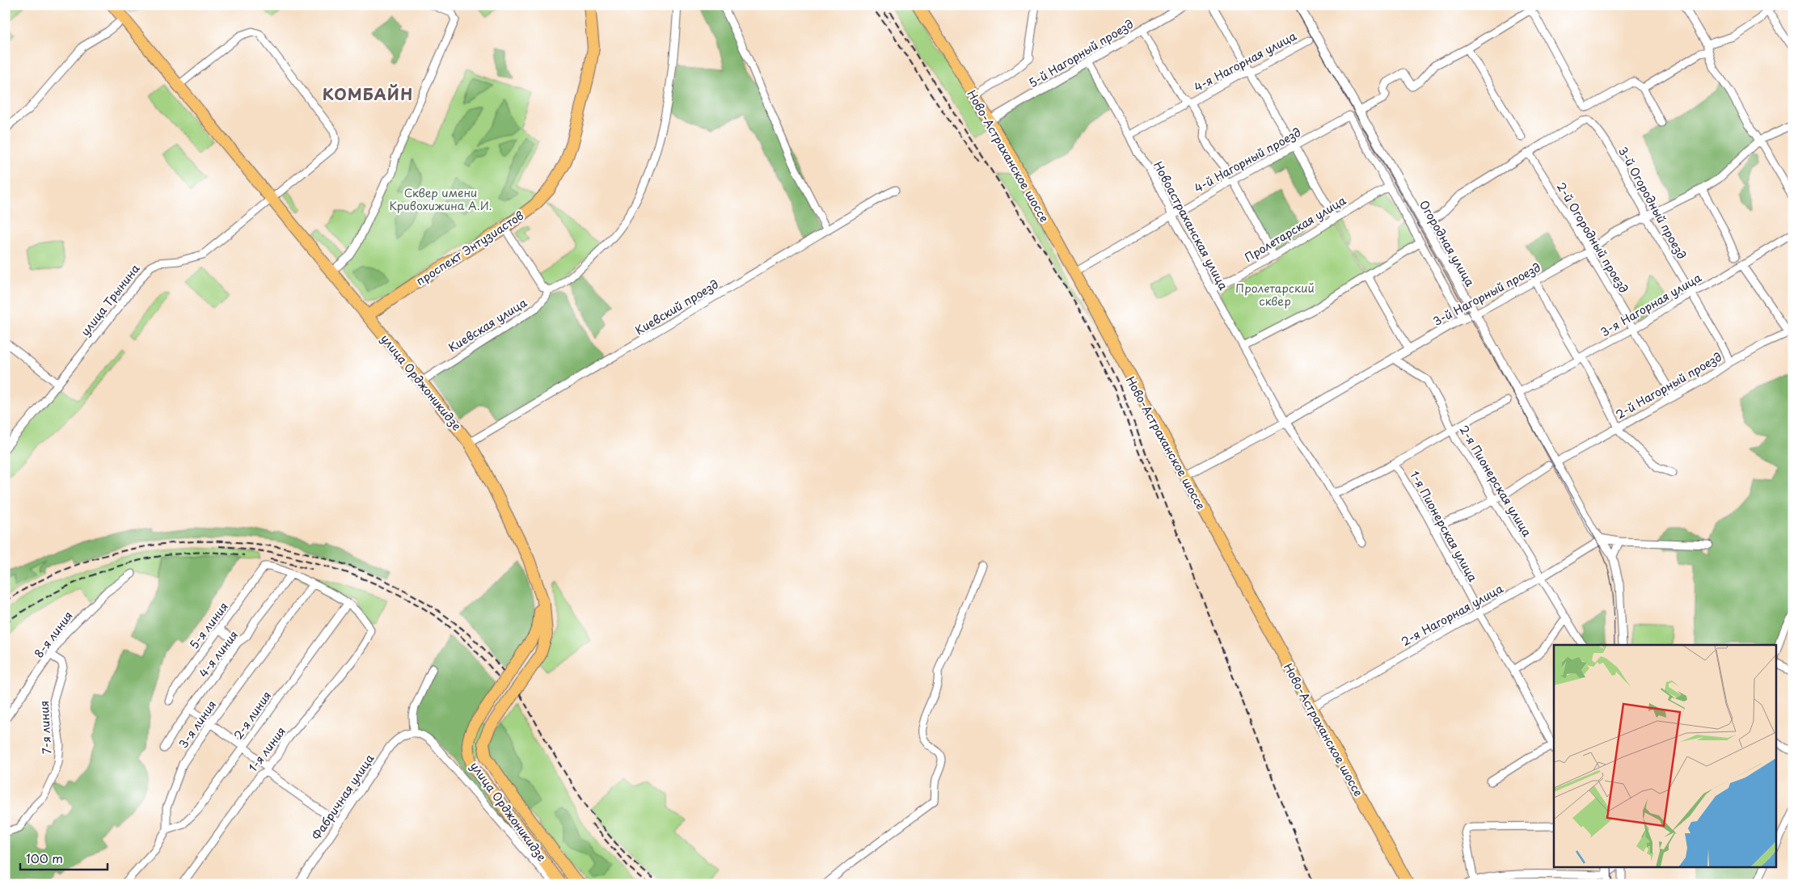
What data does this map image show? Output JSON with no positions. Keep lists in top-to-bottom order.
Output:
{
  "streets": {
    "main road": ["Ново-Астраханское шоссе", "проспект Энтузиастов", "улица Орджоникидзе"],
    "street": [
      "5-й Нагорный проезд",
      "4-я Нагорная улица",
      "4-й Нагорный проезд",
      "3-й Огородный проезд",
      "Новоастраханская улица",
      "Пролетарская улица",
      "2-й Огородный проезд",
      "Огородная улица",
      "3-й Нагорный проезд",
      "улица Трынина",
      "3-я Нагорная улица",
      "Киевский проезд",
      "Киевская улица",
      "2-й Нагорный проезд",
      "2-я Пионерская улица",
      "1-я Пионерская улица",
      "2-я Нагорная улица",
      "5-я линия",
      "8-я линия",
      "4-я линия",
      "2-я линия",
      "3-я линия",
      "7-я линия",
      "1-я линия",
      "Фабричная улица"
    ]
  },
  "crossings": [
    ["5-й Нагорный проезд", "Ново-Астраханское шоссе"],
    ["5-й Нагорный проезд", "Новоастраханская улица"],
    ["4-я Нагорная улица", "Новоастраханская улица"],
    ["Ново-Астраханское шоссе", "4-й Нагорный проезд"],
    ["Ново-Астраханское шоссе", "3-й Нагорный проезд"],
    ["Ново-Астраханское шоссе", "2-я Нагорная улица"],
    ["4-й Нагорный проезд", "Новоастраханская улица"],
    ["4-й Нагорный проезд", "Пролетарская улица"],
    ["3-й Огородный проезд", "2-й Огородный проезд"],
    ["3-й Огородный проезд", "3-й Нагорный проезд"],
    ["3-й Огородный проезд", "3-я Нагорная улица"],
    ["3-й Огородный проезд", "2-й Нагорный проезд"],
    ["Новоастраханская улица", "Пролетарская улица"],
    ["Новоастраханская улица", "3-й Нагорный проезд"],
    ["2-й Огородный проезд", "3-й Нагорный проезд"],
    ["2-й Огородный проезд", "3-я Нагорная улица"],
    ["2-й Огородный проезд", "2-й Нагорный проезд"],
    ["Огородная улица", "3-й Нагорный проезд"],
    ["Огородная улица", "3-я Нагорная улица"],
    ["Огородная улица", "2-й Нагорный проезд"],
    ["Огородная улица", "2-я Нагорная улица"],
    ["проспект Энтузиастов", "улица Орджоникидзе"],
    ["3-й Нагорный проезд", "2-я Пионерская улица"],
    ["улица Трынина", "улица Орджоникидзе"],
    ["Киевский проезд", "улица Орджоникидзе"],
    ["Киевская улица", "улица Орджоникидзе"],
    ["2-я Пионерская улица", "2-я Нагорная улица"],
    ["1-я Пионерская улица", "2-я Нагорная улица"],
    ["5-я линия", "4-я линия"],
    ["8-я линия", "7-я линия"],
    ["2-я линия", "3-я линия"],
    ["2-я линия", "1-я линия"]
  ],
  "districts": ["КОМБАЙН"],
  "parks": ["Сквер имени Кривохижина А.И.", "Пролетарский сквер"],
  "scale_bar": "100 m"
}
